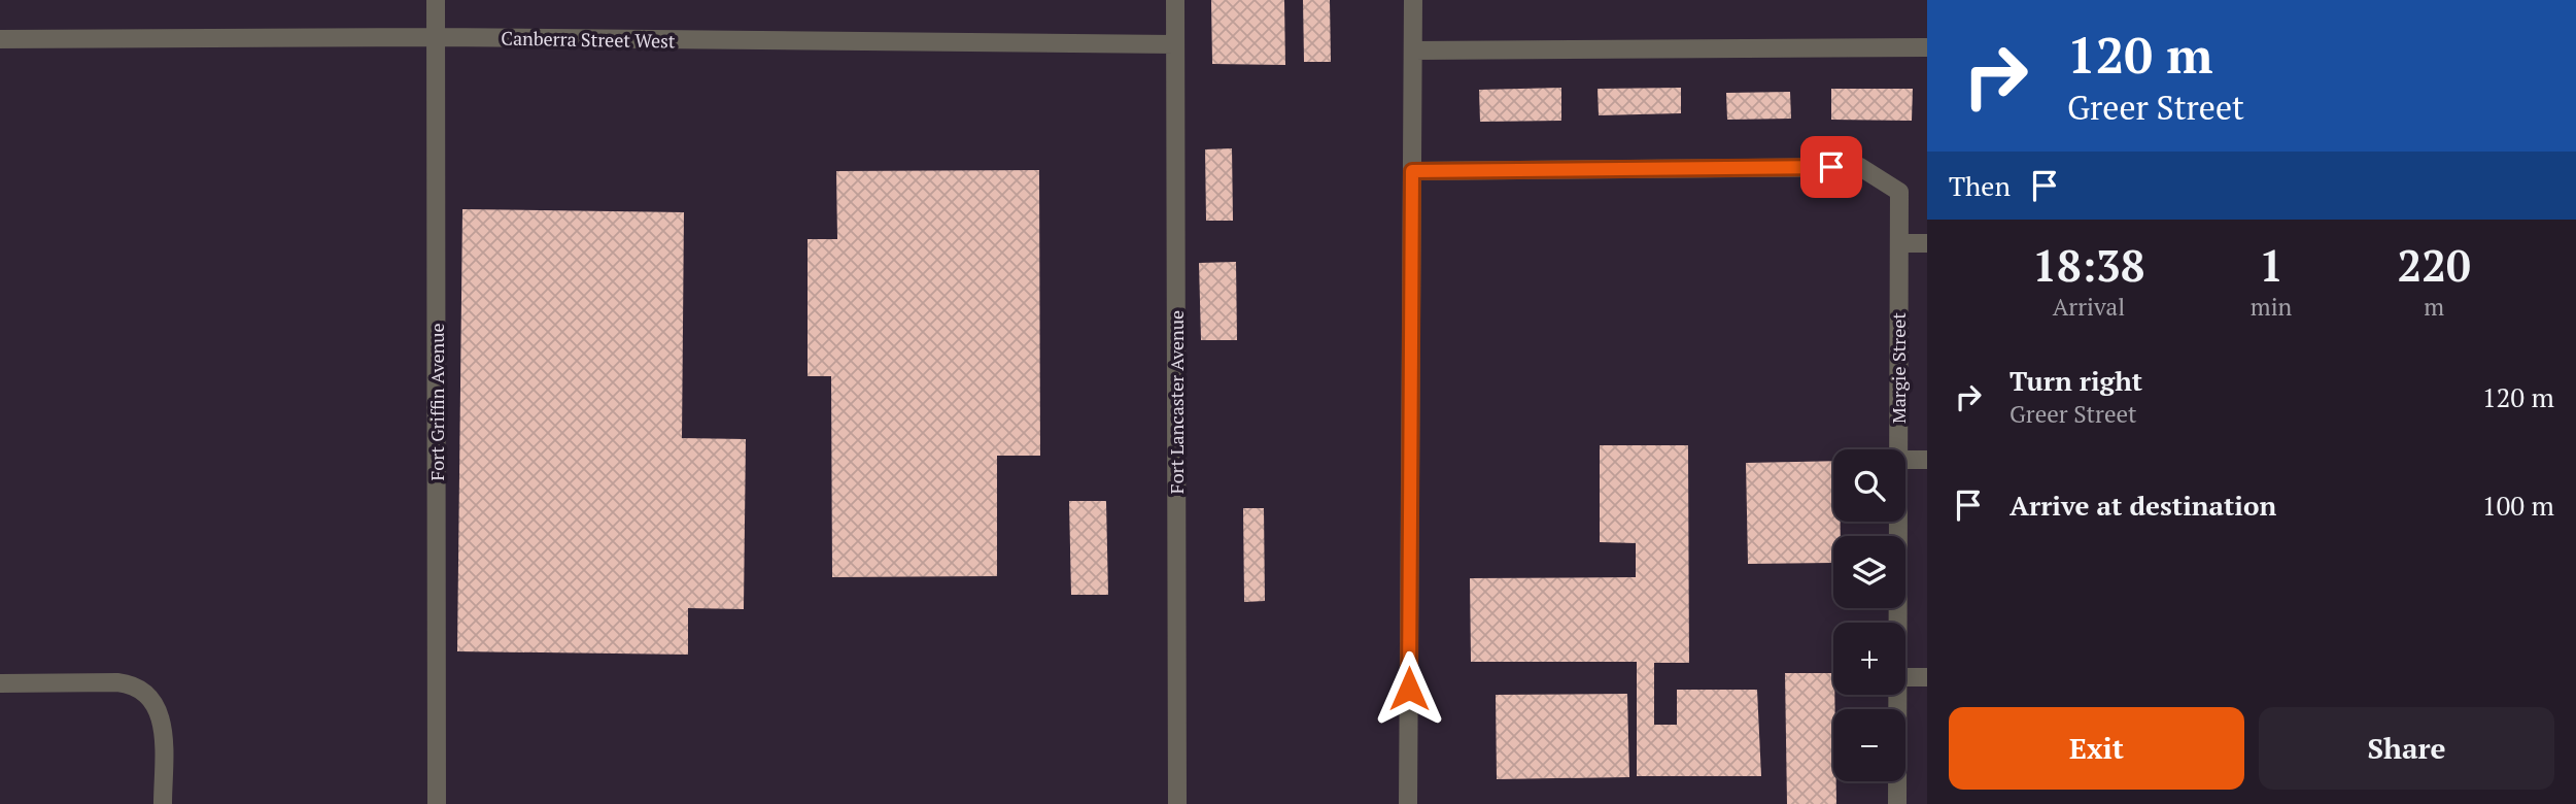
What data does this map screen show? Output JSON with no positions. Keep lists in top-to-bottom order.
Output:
{
  "streets": {
    "street": [
      "Canberra Street West",
      "Margie Street",
      "Fort Griffin Avenue",
      "Fort Lancaster Avenue"
    ]
  },
  "crossings": [
    ["Canberra Street West", "Fort Griffin Avenue"],
    ["Canberra Street West", "Fort Lancaster Avenue"]
  ],
  "page": {
    "turn": ["120 m", "Greer Street"],
    "then": "Then",
    "eta": [
      "18:38",
      "Arrival",
      "1",
      "min",
      "220",
      "m"
    ],
    "list": [
      {
        "name": "Turn right",
        "note": "Greer Street",
        "value": "120 m"
      },
      {
        "name": "Arrive at destination",
        "value": "100 m"
      }
    ],
    "map_buttons": ["+", "−"],
    "buttons": ["Exit", "Share"]
  }
}
